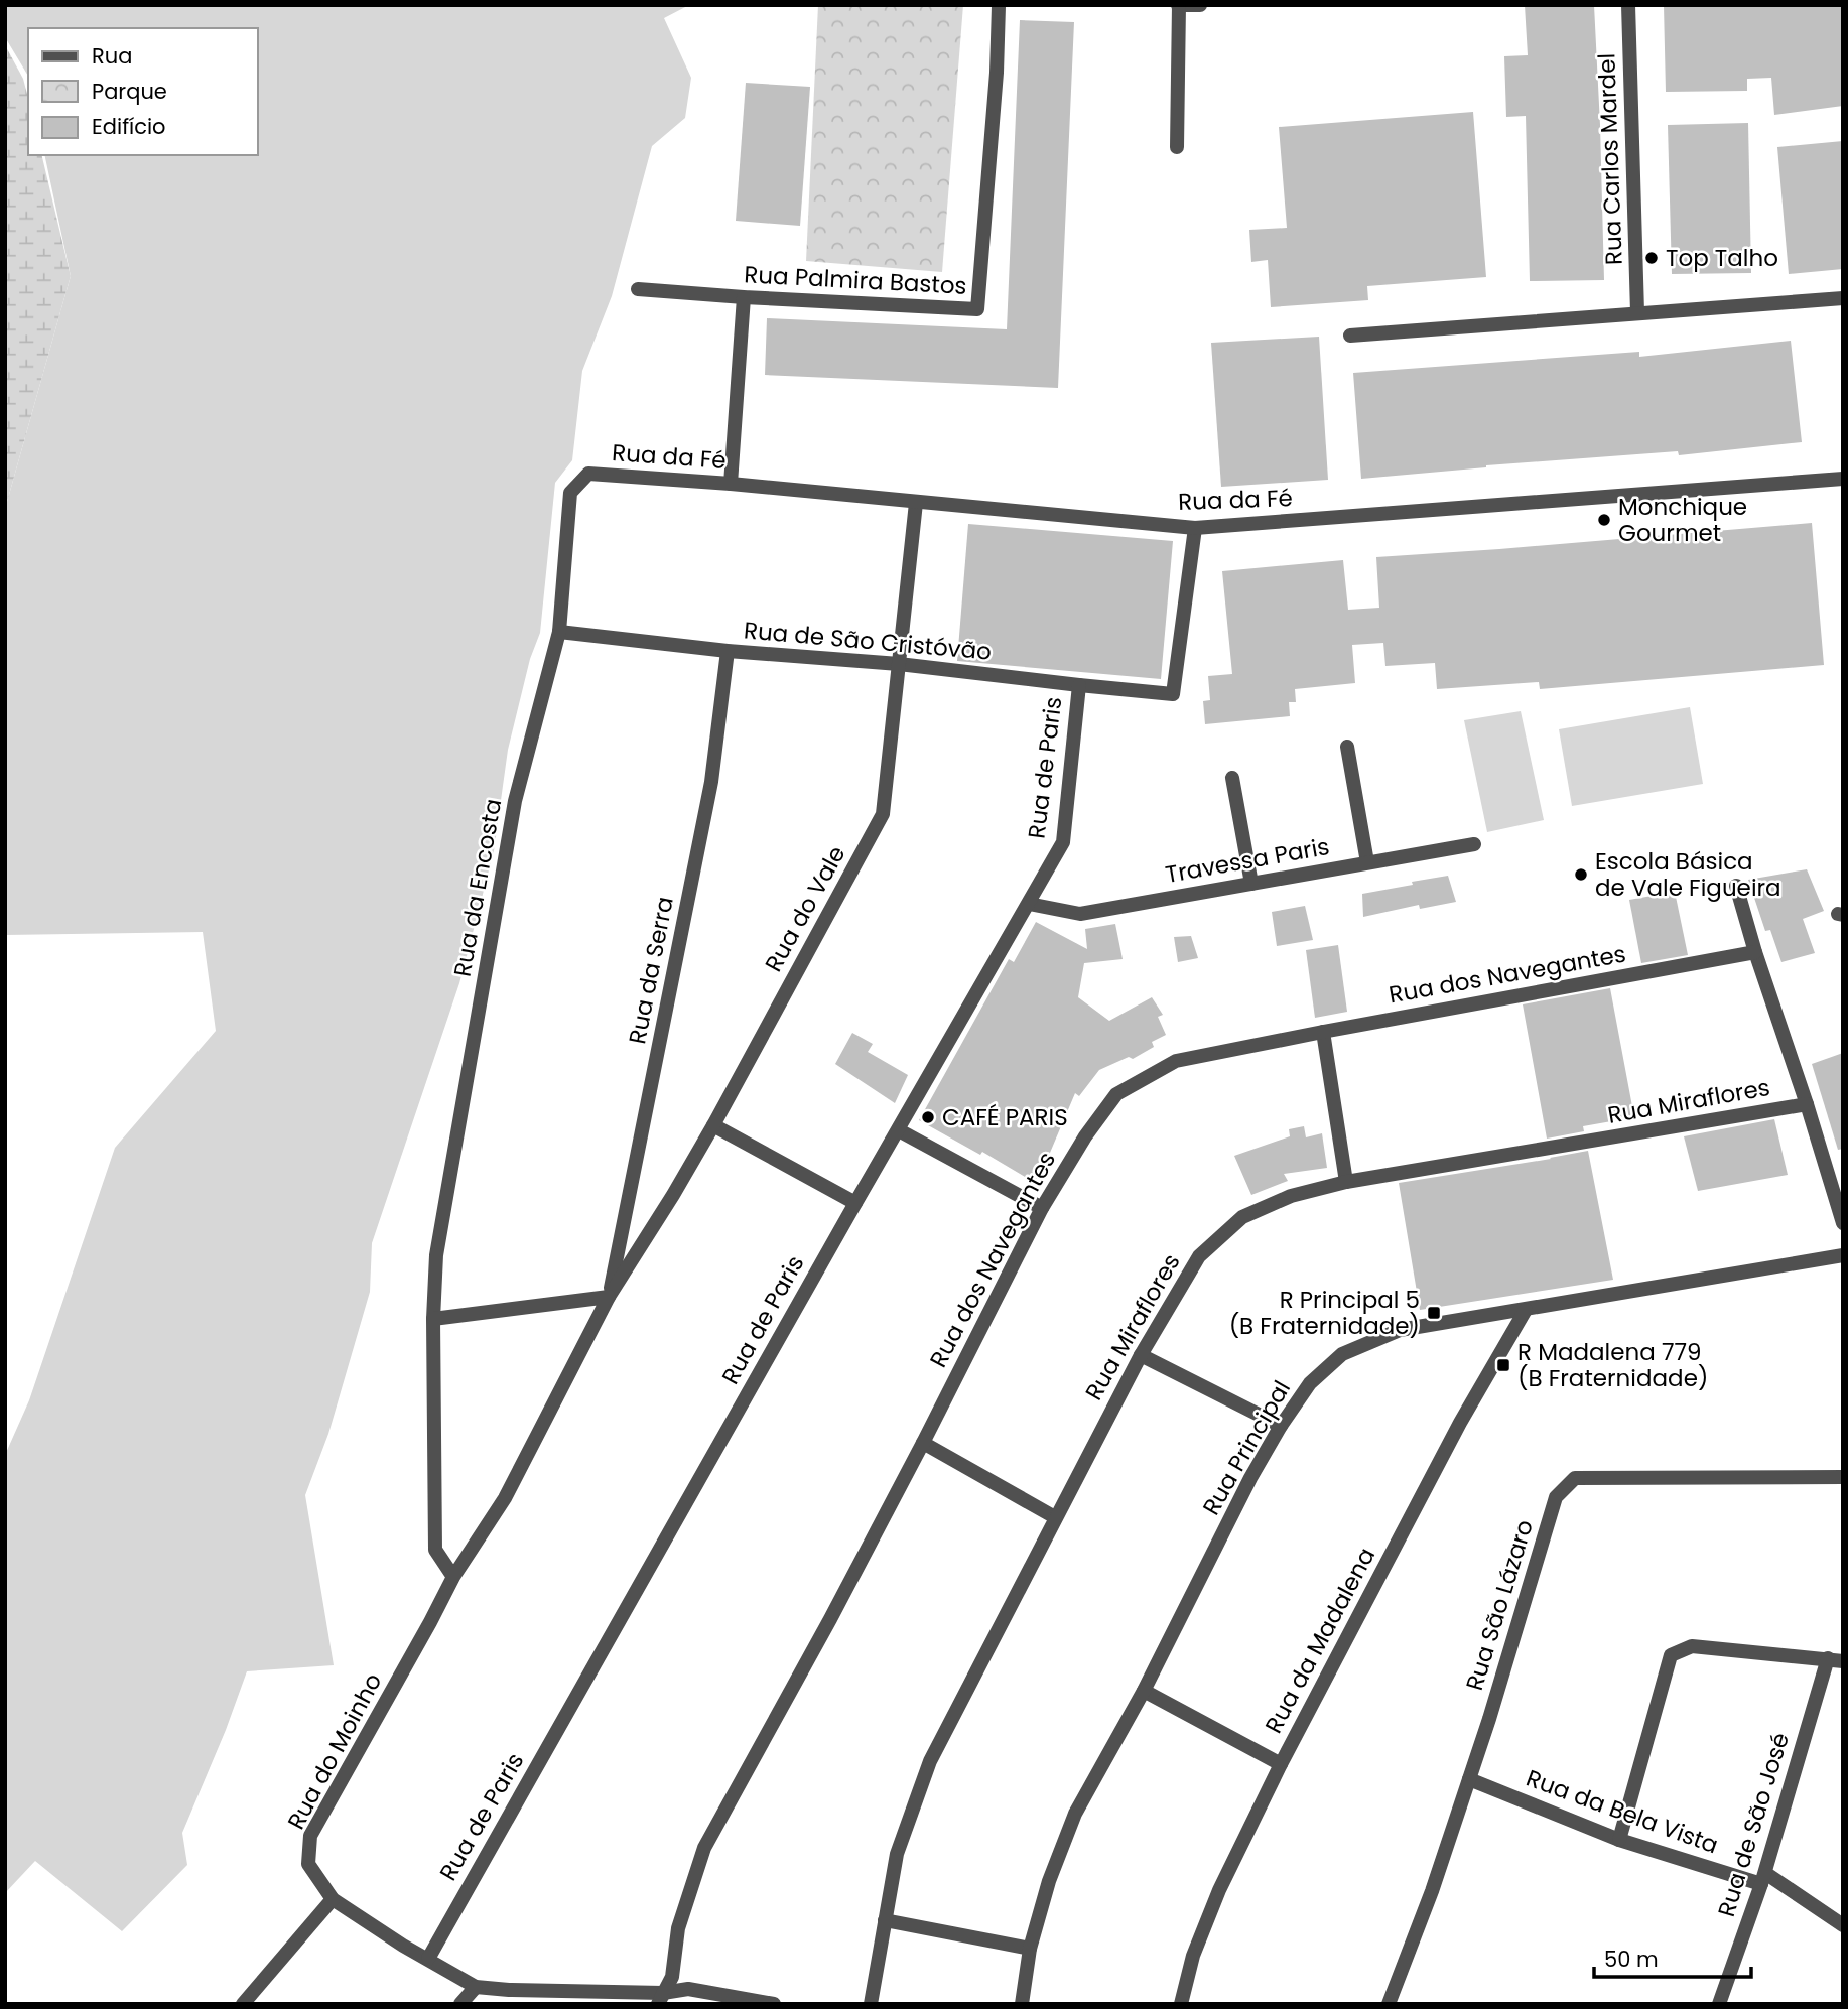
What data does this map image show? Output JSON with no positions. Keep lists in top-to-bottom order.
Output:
{
  "streets": {
    "street": [
      "Rua Carlos Mardel",
      "Rua Palmira Bastos",
      "Rua da Fé",
      "Rua de São Cristóvão",
      "Rua de Paris",
      "Travessa Paris",
      "Rua da Encosta",
      "Rua do Vale",
      "Rua da Serra",
      "Rua dos Navegantes",
      "Rua Miraflores",
      "Rua Principal",
      "Rua São Lázaro",
      "Rua da Madalena",
      "Rua do Moinho",
      "Rua da Bela Vista",
      "Rua de São José"
    ]
  },
  "crossings": [
    ["Rua da Fé", "Rua de São Cristóvão"],
    ["Rua da Fé", "Rua da Encosta"],
    ["Rua da Fé", "Rua do Vale"],
    ["Rua de São Cristóvão", "Rua de Paris"],
    ["Rua de São Cristóvão", "Rua da Encosta"],
    ["Rua de São Cristóvão", "Rua do Vale"],
    ["Rua de São Cristóvão", "Rua da Serra"],
    ["Rua de Paris", "Travessa Paris"],
    ["Rua da Encosta", "Rua do Moinho"],
    ["Rua do Vale", "Rua da Serra"],
    ["Rua do Vale", "Rua do Moinho"],
    ["Rua da Serra", "Rua do Moinho"],
    ["Rua Principal", "Rua da Madalena"],
    ["Rua São Lázaro", "Rua da Bela Vista"],
    ["Rua da Bela Vista", "Rua de São José"]
  ],
  "places": {
    "other": [
      "Top Talho",
      "Monchique Gourmet",
      "Escola Básica de Vale Figueira",
      "CAFÉ PARIS"
    ],
    "transit": ["R Principal 5 (B Fraternidade)", "R Madalena 779 (B Fraternidade)"]
  },
  "legend": ["Rua", "Parque", "Edifício"],
  "scale_bar": "50 m"
}
